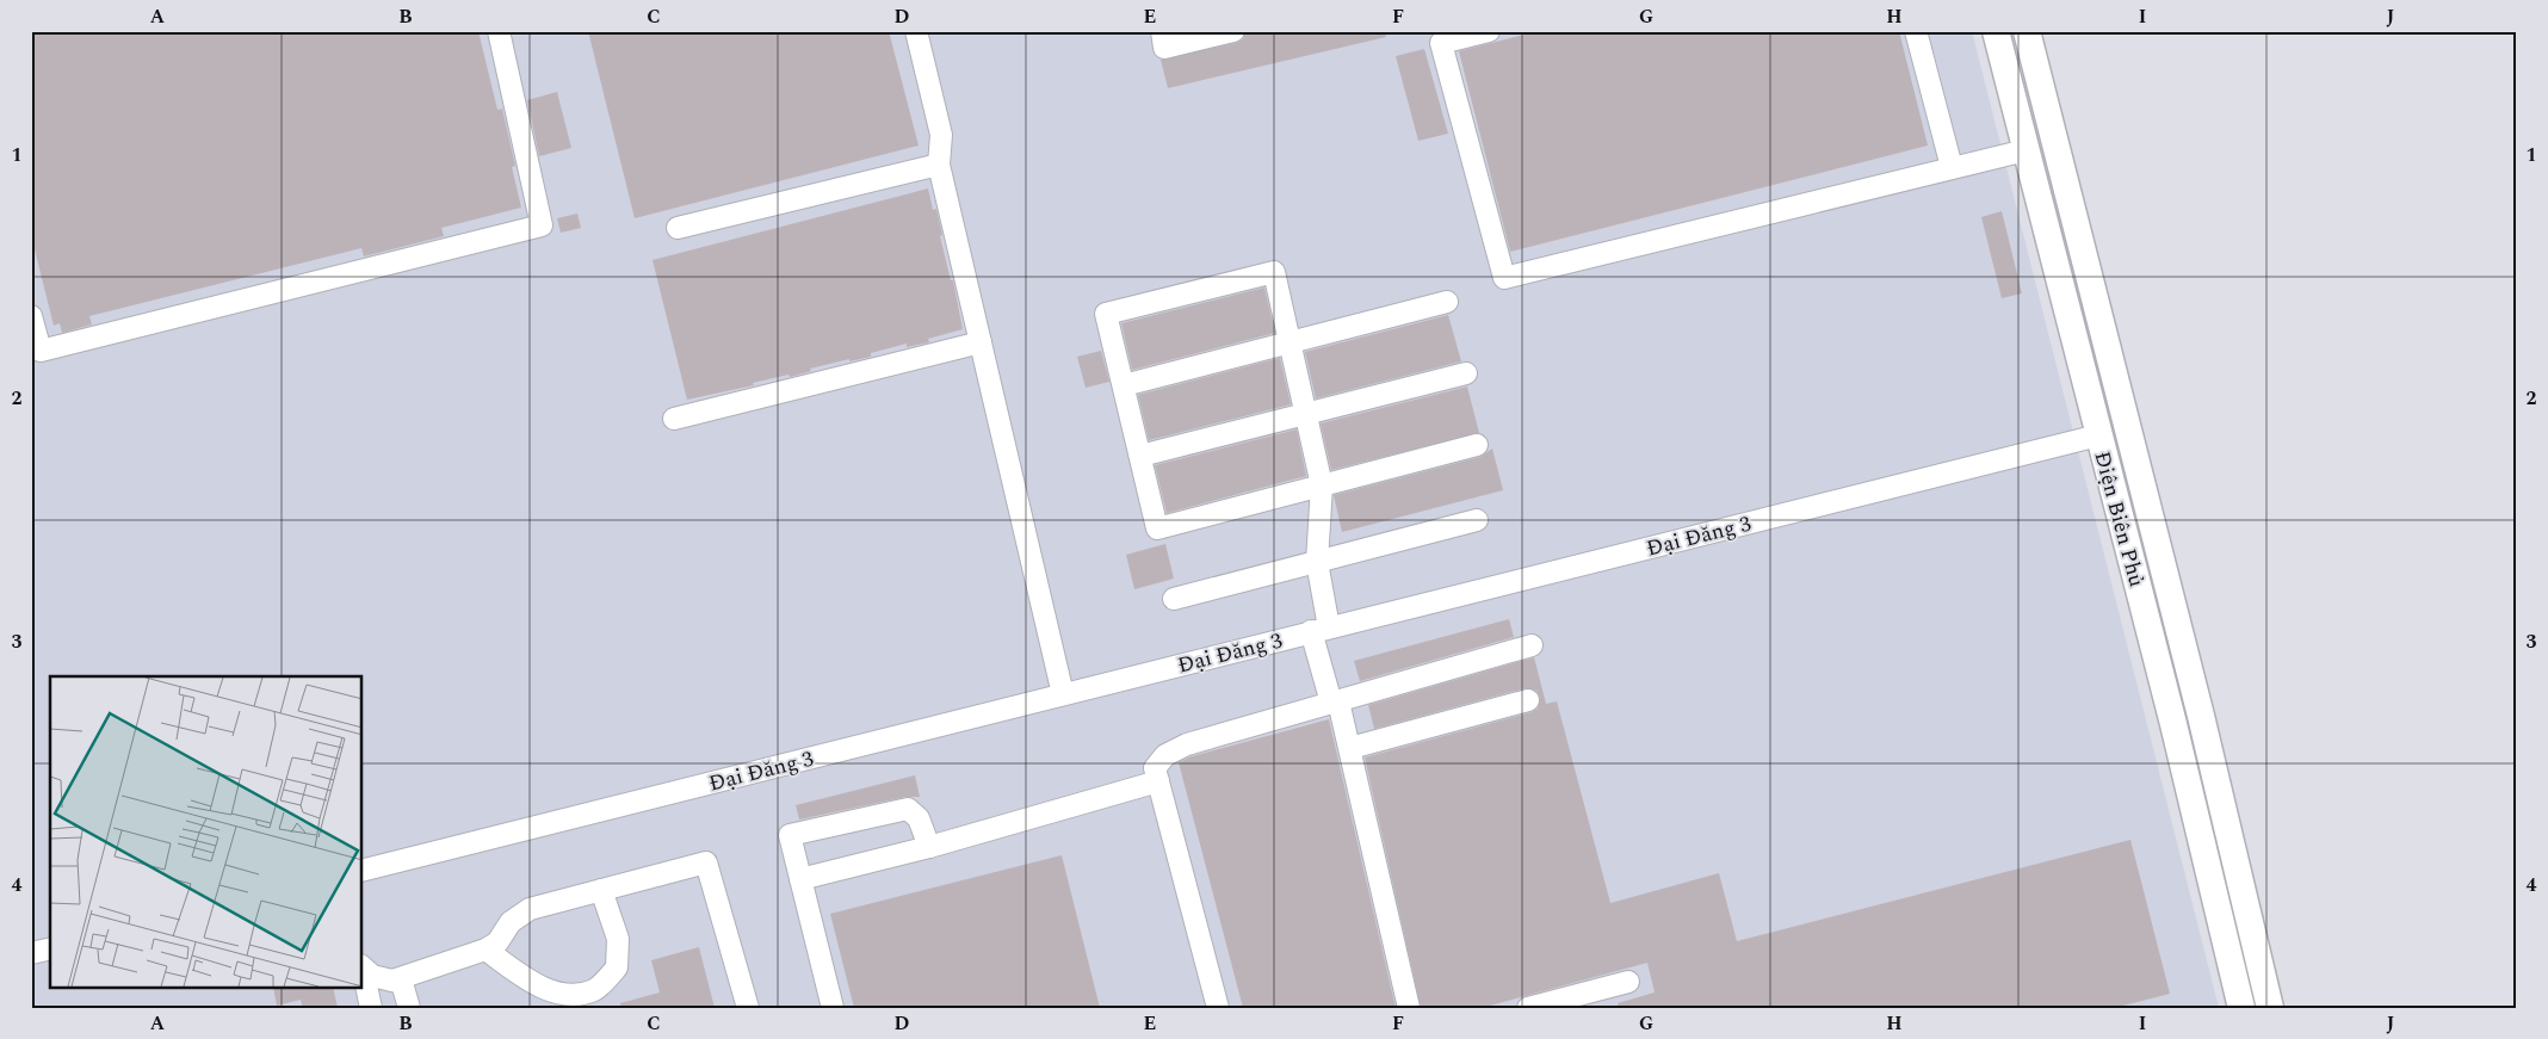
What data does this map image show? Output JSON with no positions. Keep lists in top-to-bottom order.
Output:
{
  "streets": {
    "main road": ["Điện Biên Phủ"],
    "street": ["Đại Đăng 3"]
  },
  "crossings": [
    ["Điện Biên Phủ", "Đại Đăng 3"]
  ],
  "grid": {
    "columns": [
      "A",
      "B",
      "C",
      "D",
      "E",
      "F",
      "G",
      "H",
      "I",
      "J"
    ],
    "rows": [
      "1",
      "2",
      "3",
      "4"
    ]
  }
}
